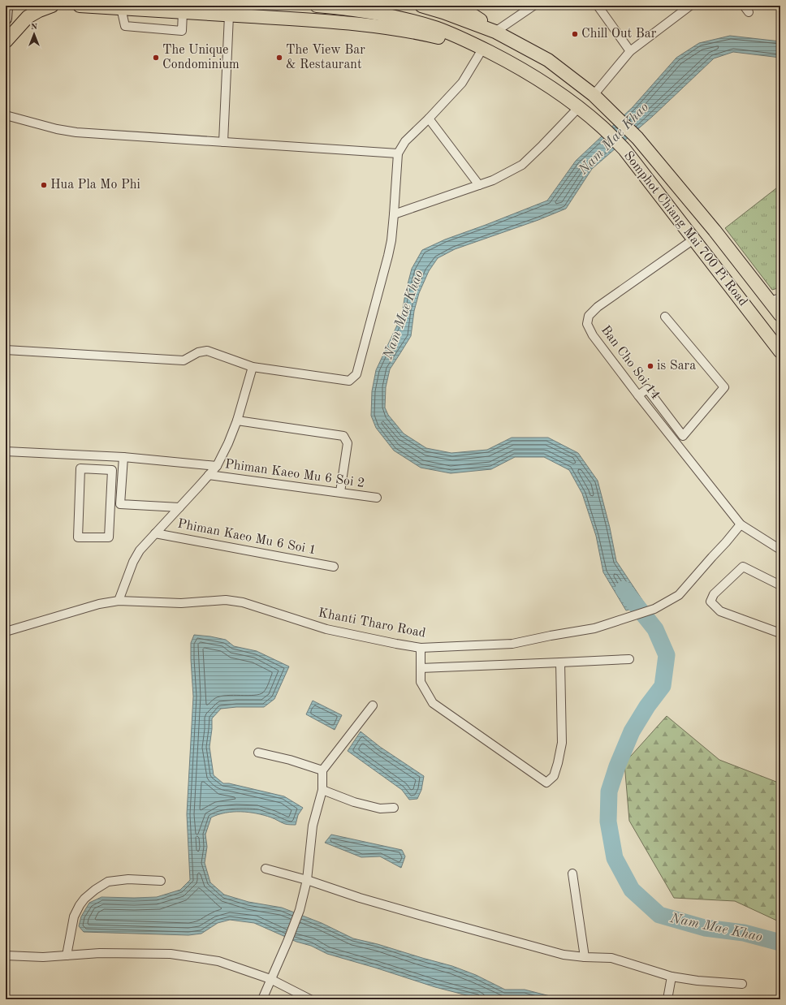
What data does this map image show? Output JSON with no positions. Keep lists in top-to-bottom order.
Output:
{
  "streets": {
    "main road": ["Somphot Chiang Mai 700 Pi Road"],
    "street": [
      "Ban Cho Soi 14",
      "Phiman Kaeo Mu 6 Soi 2",
      "Phiman Kaeo Mu 6 Soi 1",
      "Khanti Tharo Road"
    ]
  },
  "crossings": [
    ["Somphot Chiang Mai 700 Pi Road", "Ban Cho Soi 14"],
    ["Ban Cho Soi 14", "Khanti Tharo Road"]
  ],
  "water": ["Nam Mae Khao"],
  "places": [
    "Chill Out Bar",
    "The Unique Condominium",
    "The View Bar & Restaurant",
    "Hua Pla Mo Phi",
    "is Sara"
  ],
  "north": "top"
}
